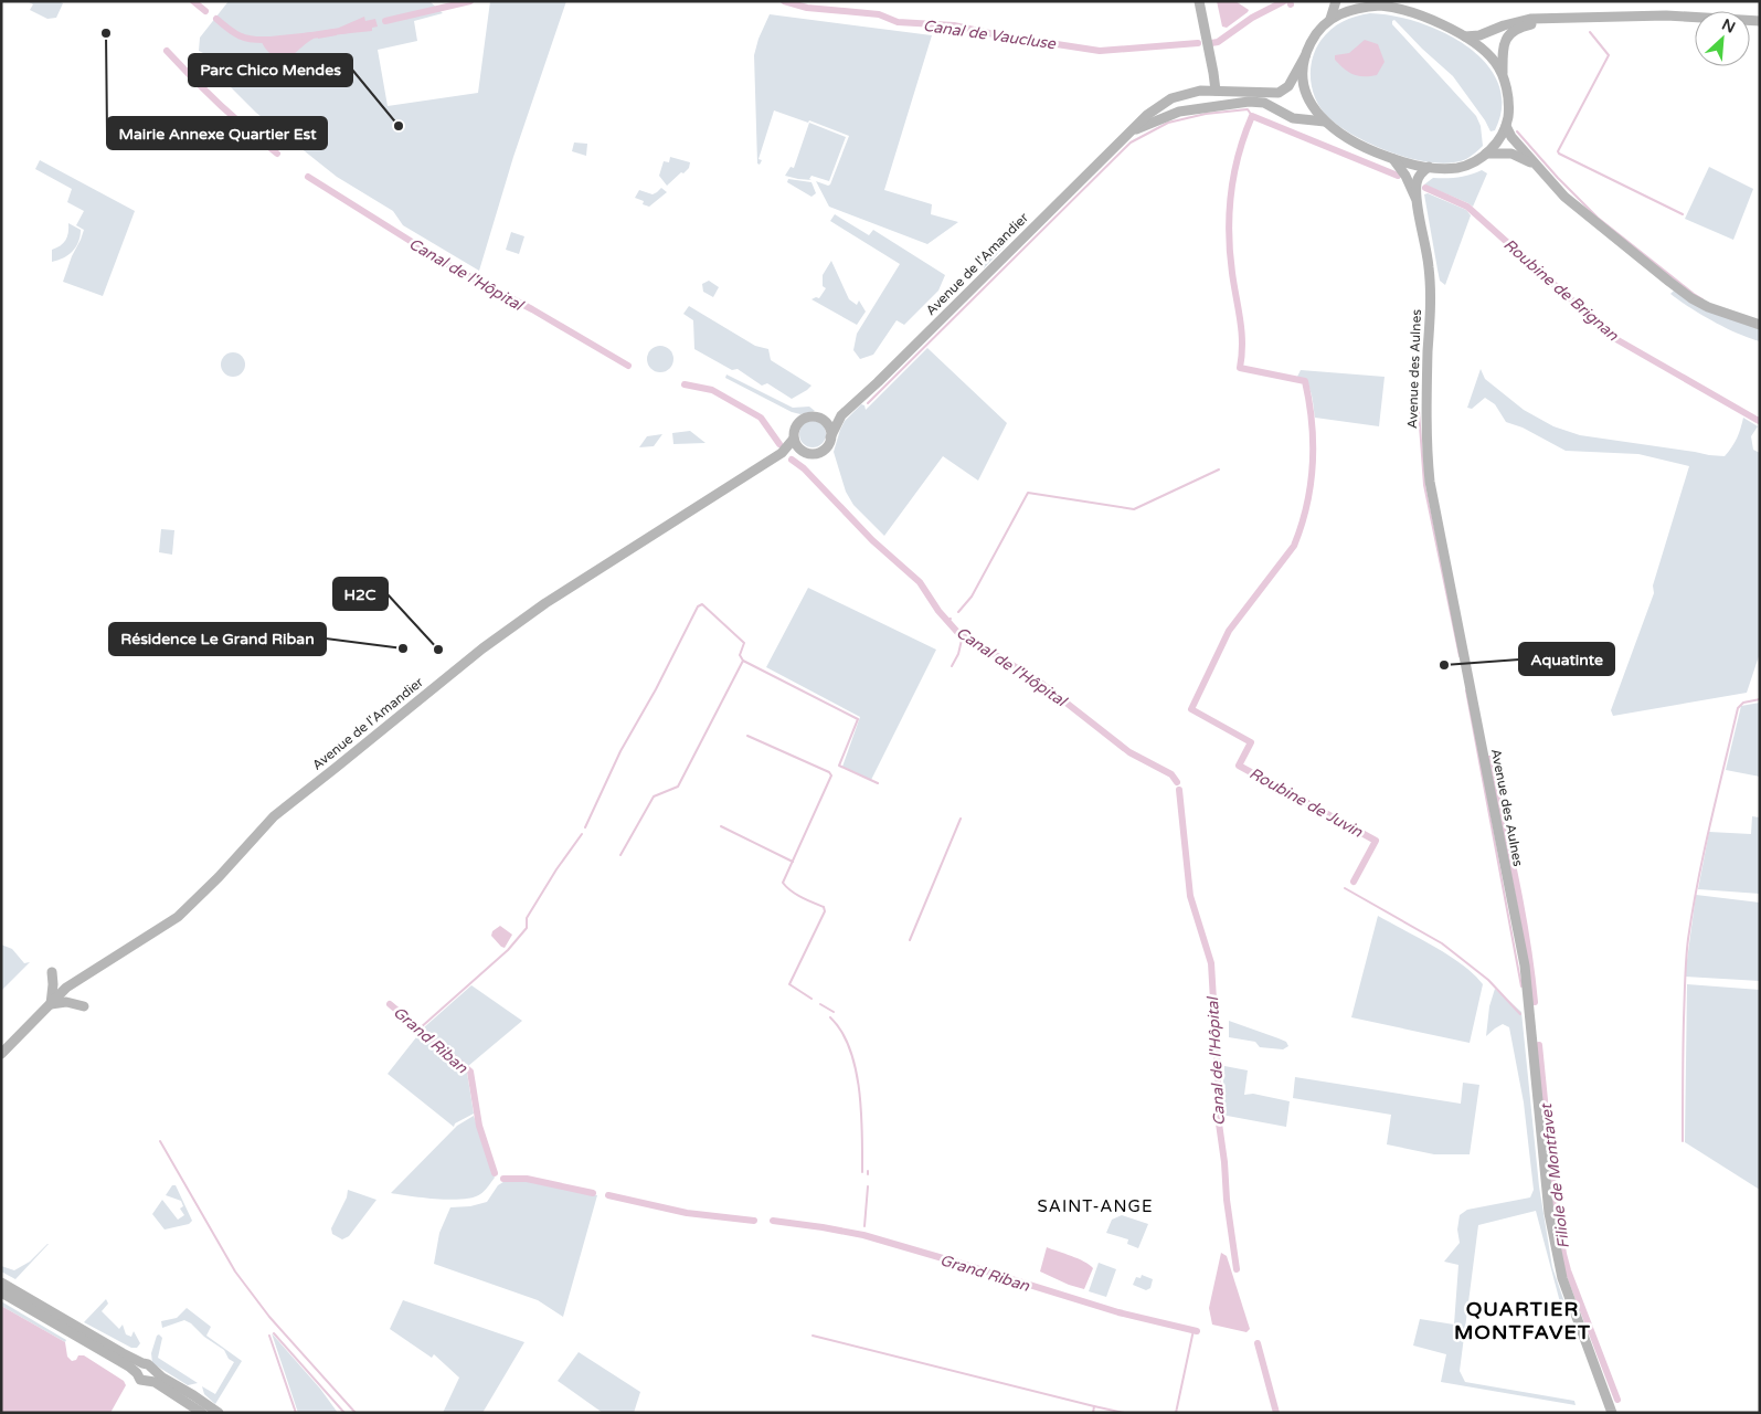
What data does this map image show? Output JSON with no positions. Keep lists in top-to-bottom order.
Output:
{
  "streets": {
    "main road": ["Avenue de l'Amandier", "Avenue des Aulnes"]
  },
  "crossings": [
    ["Avenue de l'Amandier", "Avenue des Aulnes"]
  ],
  "districts": ["SAINT-ANGE", "QUARTIER MONTFAVET"],
  "water": [
    "Canal de Vaucluse",
    "Canal de l'Hôpital",
    "Roubine de Brignan",
    "Roubine de Juvin",
    "Grand Riban",
    "Filiole de Montfavet"
  ],
  "places": [
    "Mairie Annexe Quartier Est",
    "Parc Chico Mendes",
    "Résidence Le Grand Riban",
    "H2C",
    "Aquatinte"
  ],
  "north": "top right"
}
